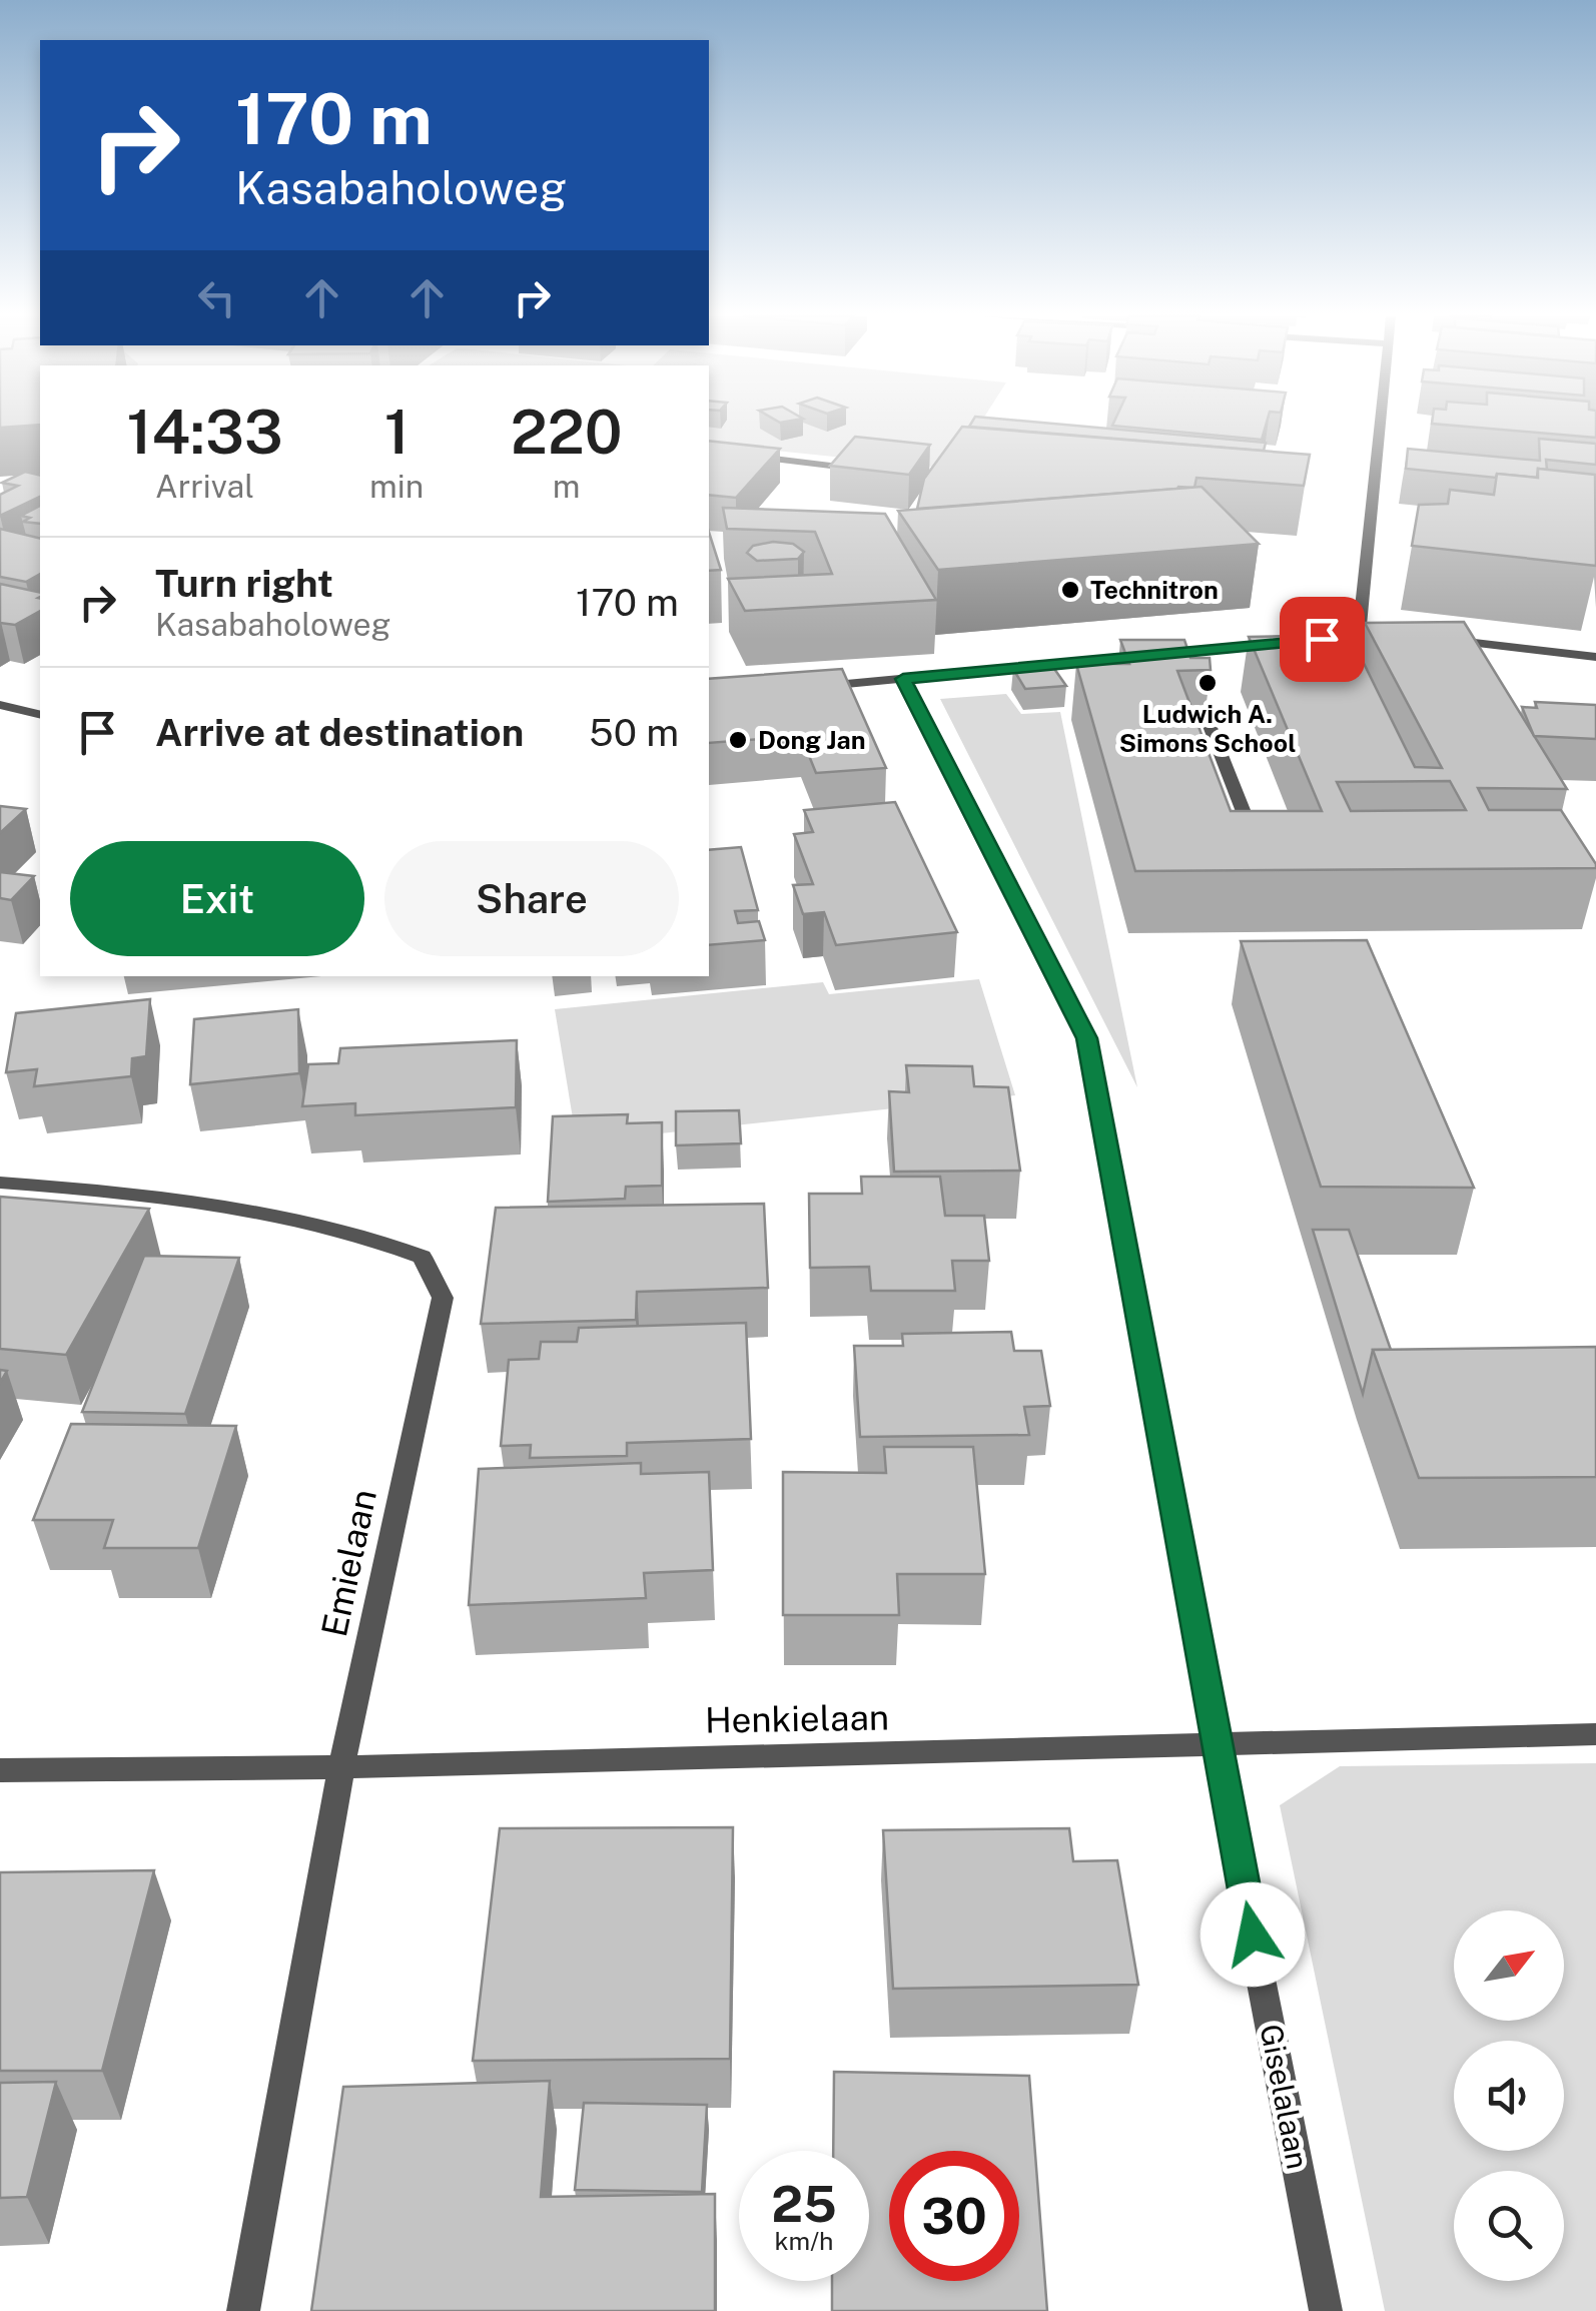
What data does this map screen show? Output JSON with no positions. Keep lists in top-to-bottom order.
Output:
{
  "streets": {
    "street": ["Emielaan", "Henkielaan", "Giselalaan"]
  },
  "crossings": [
    ["Emielaan", "Henkielaan"],
    ["Henkielaan", "Giselalaan"]
  ],
  "places": ["Technitron", "Ludwich A. Simons School", "Dong Jan"],
  "north": "top right",
  "page": {
    "turn": ["170 m", "Kasabaholoweg"],
    "eta": [
      "14:33",
      "Arrival",
      "1",
      "min",
      "220",
      "m"
    ],
    "list": [
      {
        "name": "Turn right",
        "note": "Kasabaholoweg",
        "value": "170 m"
      },
      {
        "name": "Arrive at destination",
        "value": "50 m"
      }
    ],
    "buttons": ["Exit", "Share"],
    "speed": "25 km/h",
    "limit": "30"
  }
}
